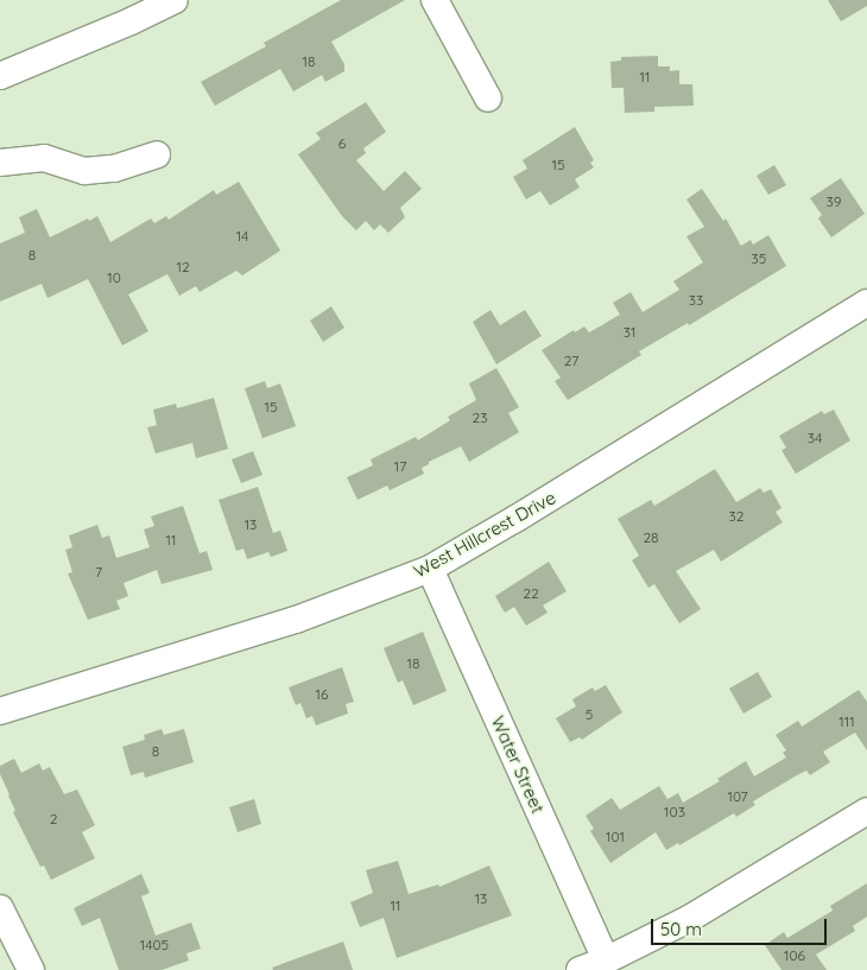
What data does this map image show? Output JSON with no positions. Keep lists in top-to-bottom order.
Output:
{
  "streets": {
    "street": ["West Hillcrest Drive", "Water Street"]
  },
  "crossings": [
    ["West Hillcrest Drive", "Water Street"]
  ],
  "house_numbers": [
    "18",
    "11",
    "6",
    "15",
    "39",
    "14",
    "8",
    "35",
    "12",
    "10",
    "33",
    "31",
    "27",
    "15",
    "23",
    "34",
    "17",
    "32",
    "13",
    "28",
    "11",
    "7",
    "22",
    "18",
    "16",
    "5",
    "111",
    "8",
    "107",
    "103",
    "2",
    "101",
    "13",
    "11",
    "1405",
    "106"
  ],
  "scale_bar": "50 m"
}
